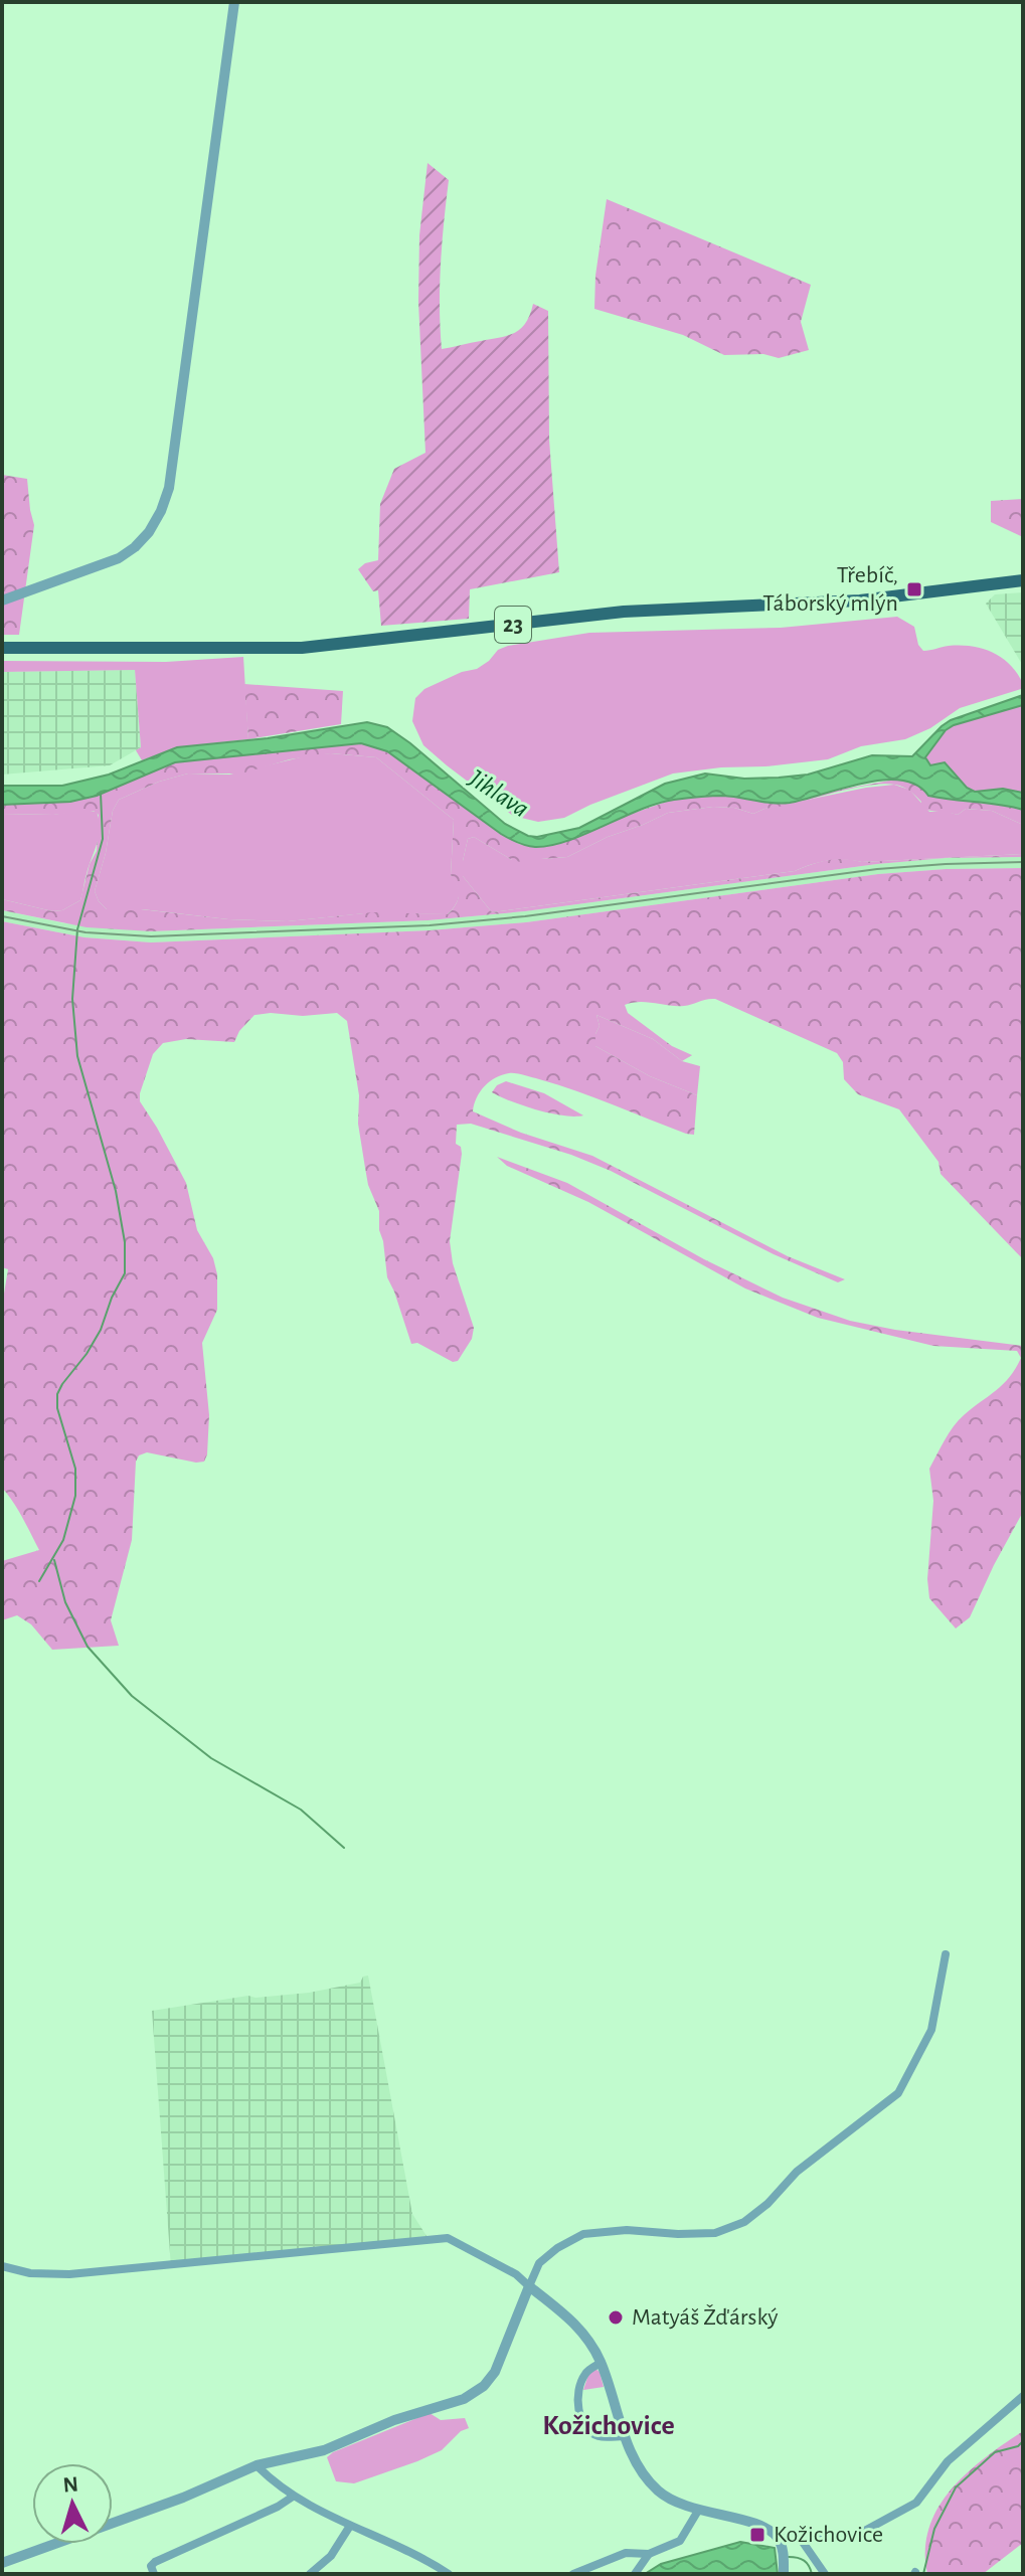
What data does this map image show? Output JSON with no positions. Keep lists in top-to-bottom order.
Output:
{
  "streets": {
    "main road": ["23"]
  },
  "districts": ["Kožichovice"],
  "water": ["Jihlava"],
  "places": {
    "transit": ["Třebíč, Táborský mlýn", "Kožichovice"],
    "other": ["Matyáš Žďárský"]
  },
  "north": "top"
}
